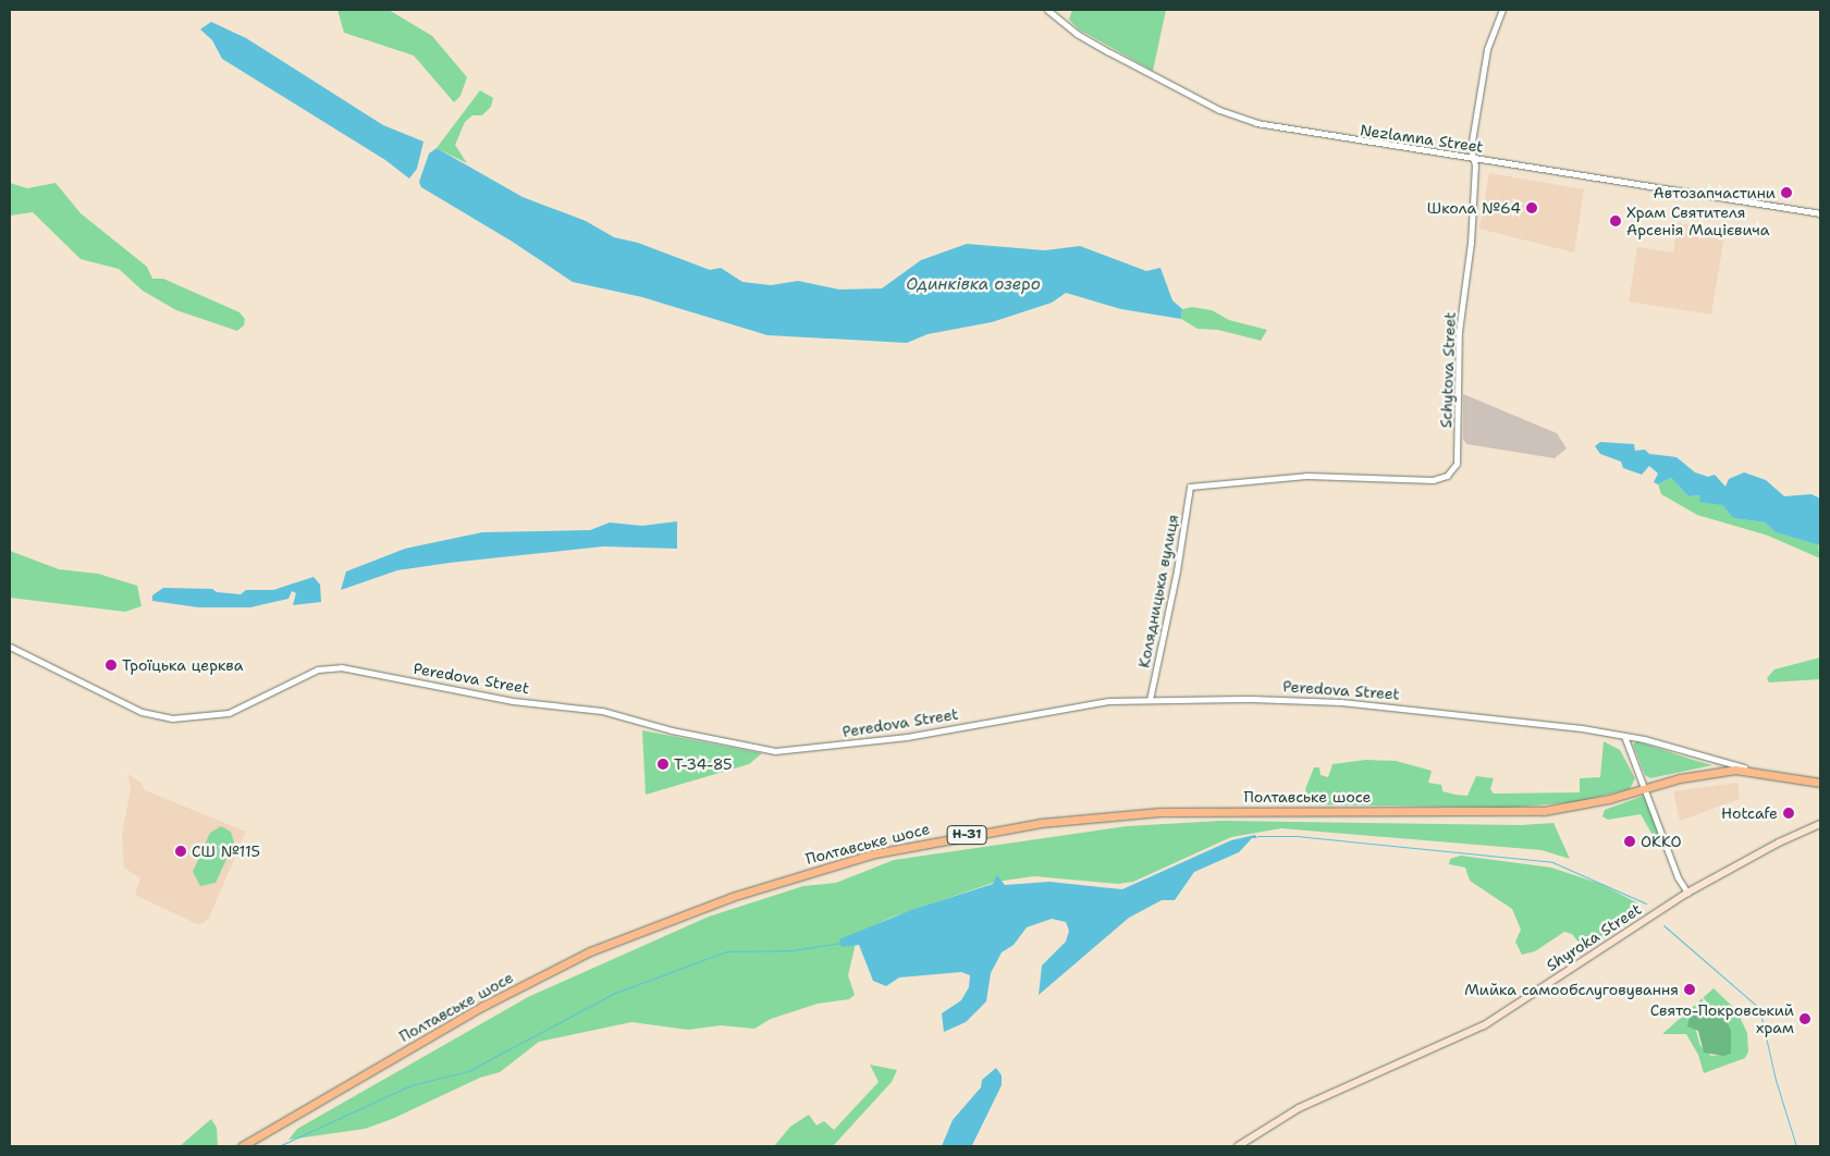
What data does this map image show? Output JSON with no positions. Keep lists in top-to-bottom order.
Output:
{
  "streets": {
    "main road": [
      "Peredova Street",
      "Полтавське шосе",
      "Н-31",
      "Shyroka Street"
    ],
    "street": ["Nezlamna Street", "Schytova Street", "Колядницька вулиця"]
  },
  "crossings": [
    ["Nezlamna Street", "Schytova Street"],
    ["Schytova Street", "Колядницька вулиця"],
    ["Колядницька вулиця", "Peredova Street"],
    ["Peredova Street", "Полтавське шосе"]
  ],
  "water": ["Одинківка озеро"],
  "places": [
    "Автозапчастини",
    "Школа №64",
    "Храм Святителя Арсенія Мацієвича",
    "Троїцька церква",
    "Т-34-85",
    "Hotcafe",
    "OKKO",
    "СШ №115",
    "Мийка самообслуговування",
    "Свято-Покровський храм"
  ]
}
